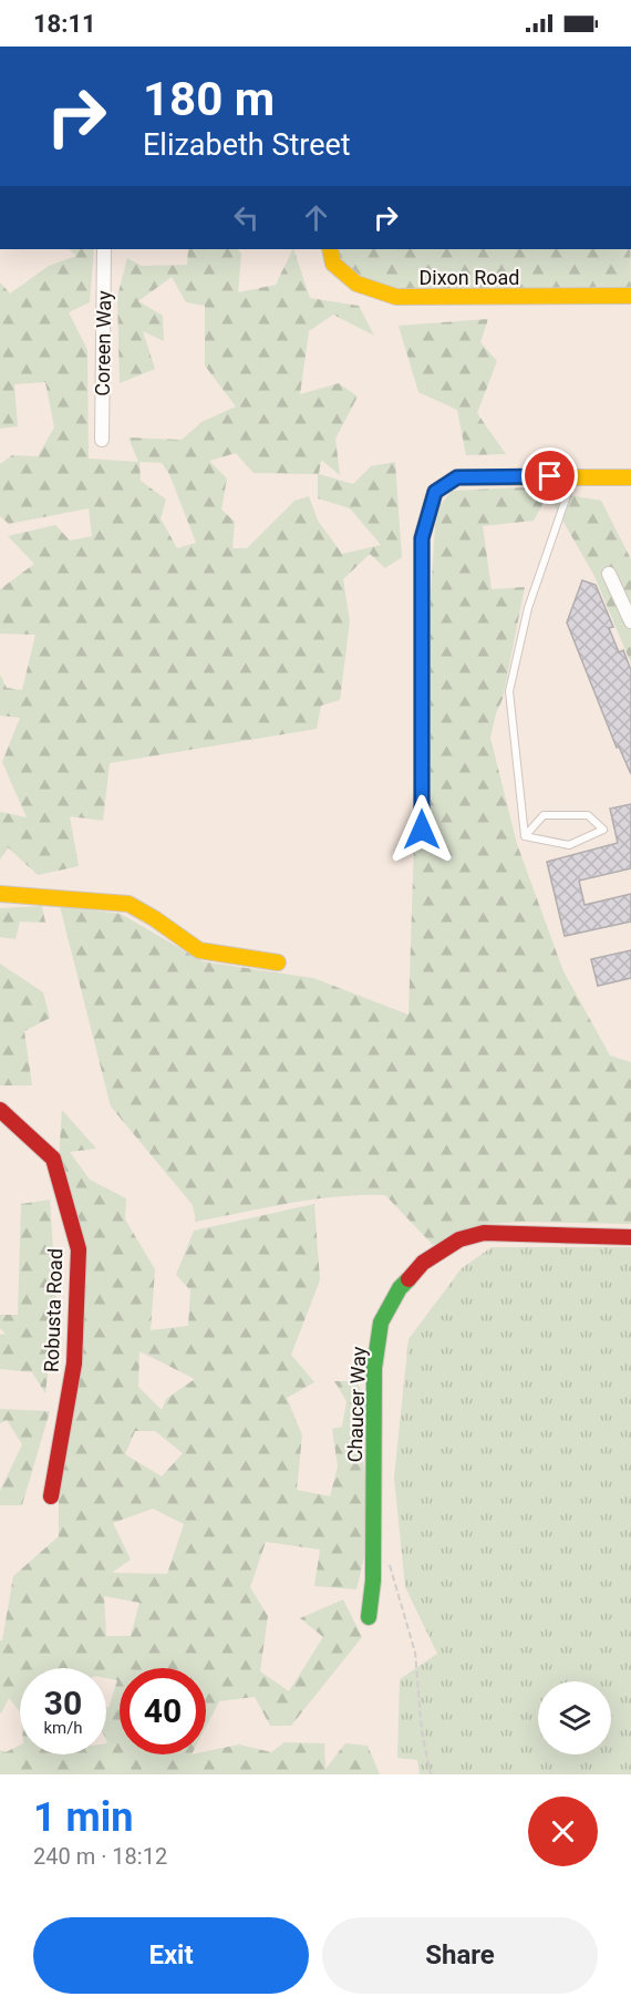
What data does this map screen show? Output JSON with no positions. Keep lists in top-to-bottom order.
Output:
{
  "streets": {
    "street": [
      "Dixon Road",
      "Coreen Way",
      "Robusta Road",
      "Chaucer Way"
    ]
  },
  "page": {
    "status": "18:11",
    "turn": ["180 m", "Elizabeth Street"],
    "speed": "30 km/h",
    "limit": "40",
    "heading": ["1 min", "240 m · 18:12"],
    "buttons": ["Exit", "Share"]
  }
}
